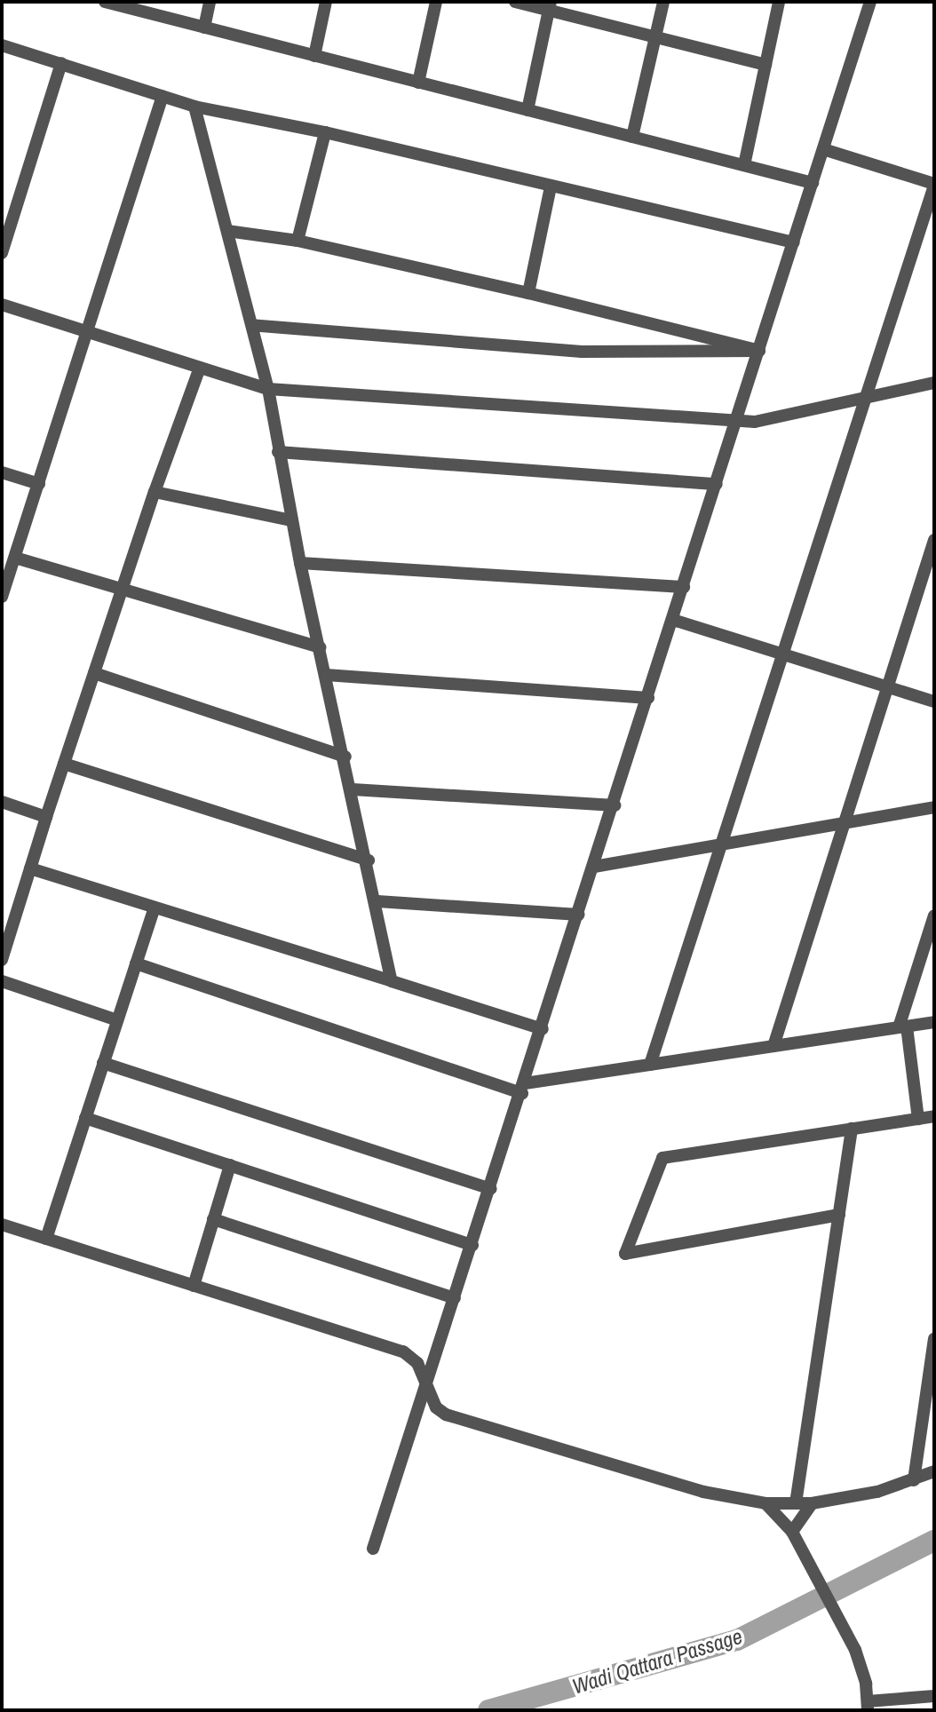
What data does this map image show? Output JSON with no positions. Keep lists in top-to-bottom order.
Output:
{
  "water": ["Wadi Qattara Passage"]
}
